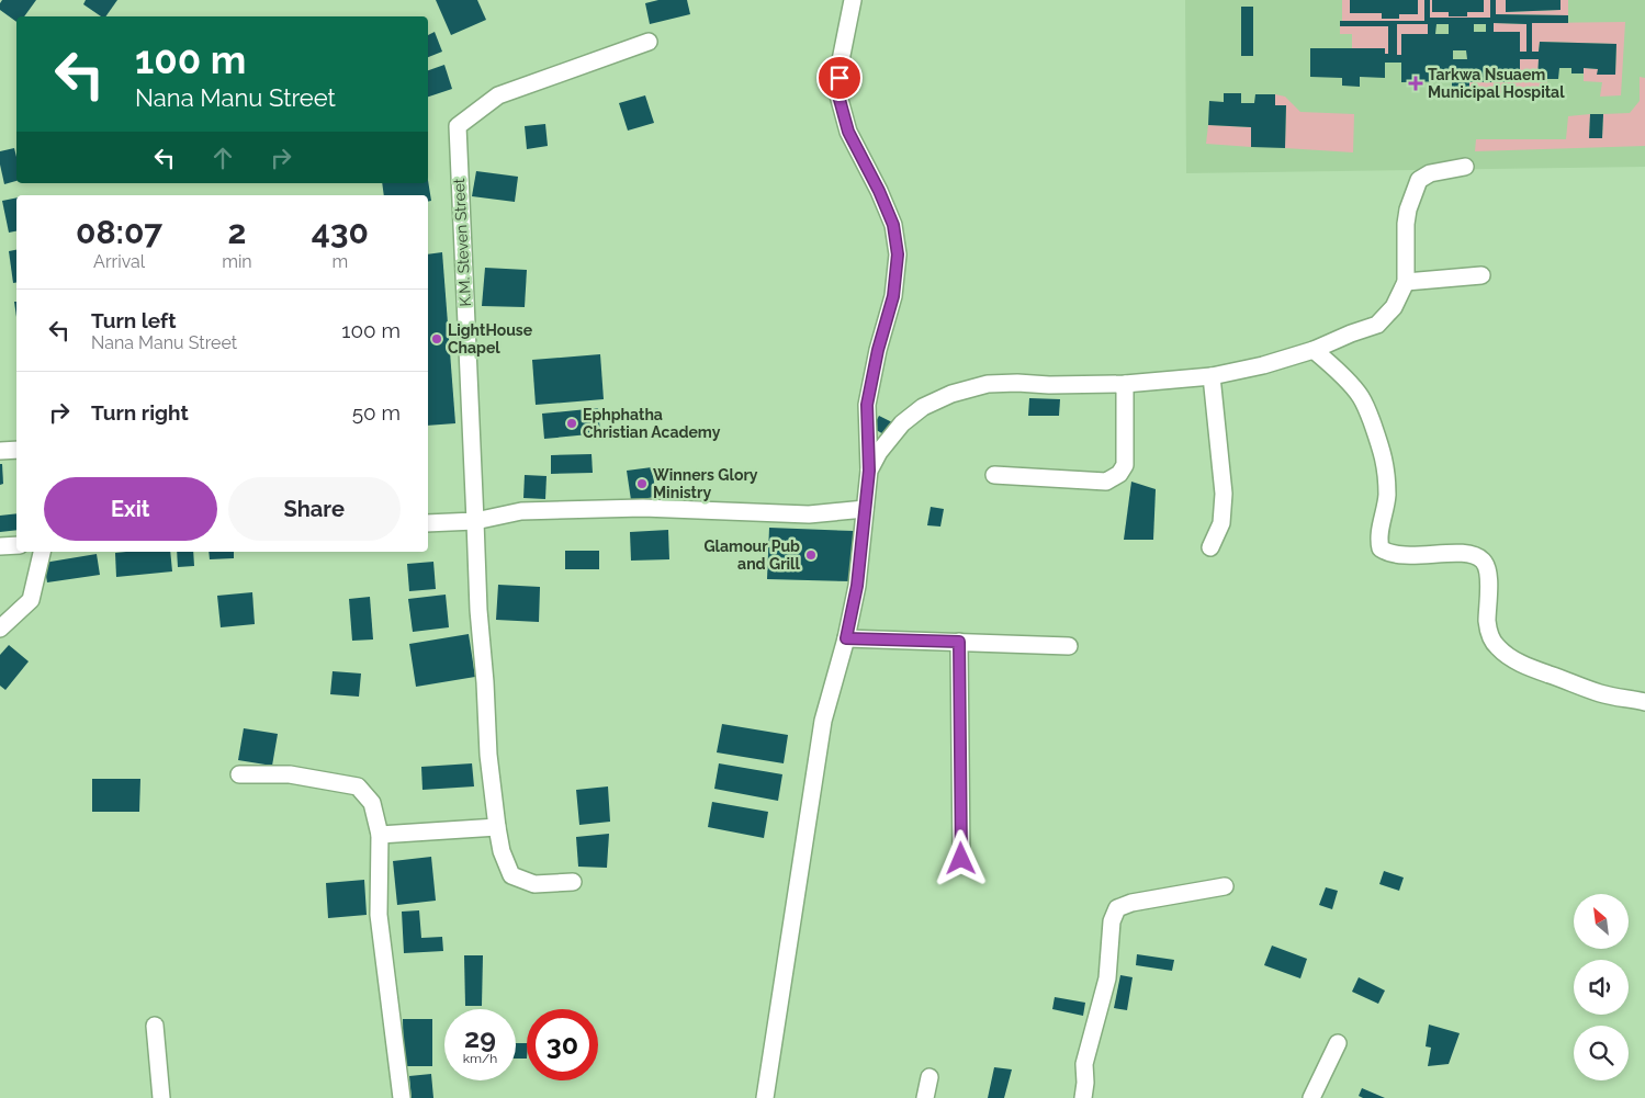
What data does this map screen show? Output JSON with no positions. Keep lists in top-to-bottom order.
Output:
{
  "streets": {
    "street": ["K.M. Steven Street"]
  },
  "places": {
    "health": ["Tarkwa Nsuaem Municipal Hospital"],
    "other": [
      "LightHouse Chapel",
      "Ephphatha Christian Academy",
      "Winners Glory Ministry",
      "Glamour Pub and Grill"
    ]
  },
  "north": "top left",
  "page": {
    "turn": ["100 m", "Nana Manu Street"],
    "eta": [
      "08:07",
      "Arrival",
      "2",
      "min",
      "430",
      "m"
    ],
    "list": [
      {
        "name": "Turn left",
        "note": "Nana Manu Street",
        "value": "100 m"
      },
      {
        "name": "Turn right",
        "value": "50 m"
      }
    ],
    "buttons": ["Exit", "Share"],
    "speed": "29 km/h",
    "limit": "30"
  }
}
